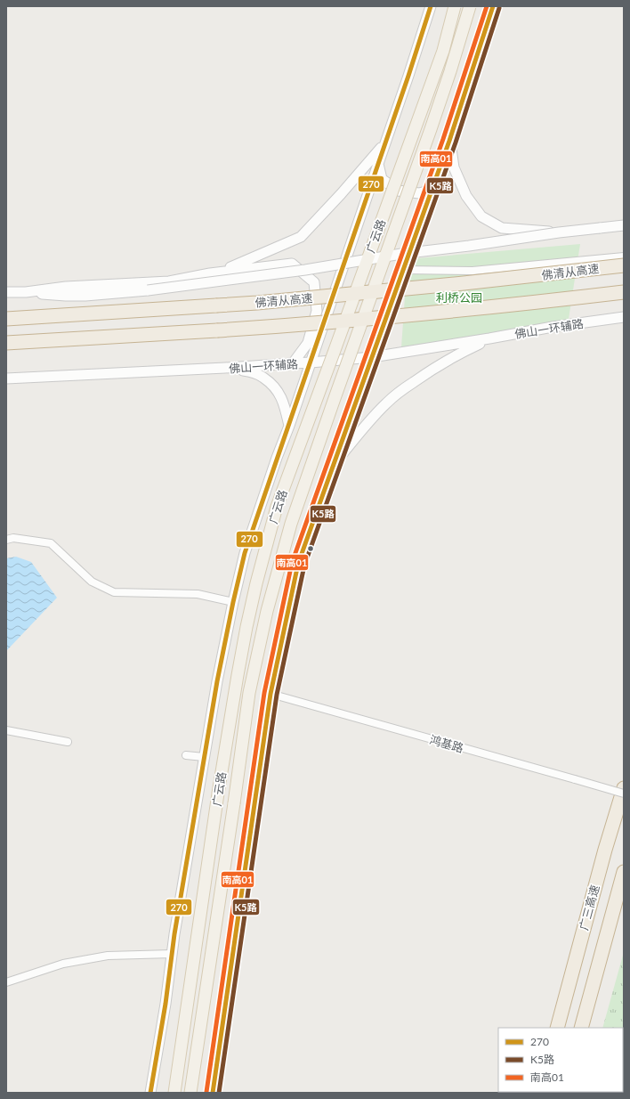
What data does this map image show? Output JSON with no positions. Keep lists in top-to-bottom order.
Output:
{
  "streets": {
    "highway": ["佛清从高速", "广三高速"],
    "main road": ["广云路", "佛山一环辅路"],
    "street": ["鸿基路"]
  },
  "crossings": [
    ["广云路", "佛山一环辅路"]
  ],
  "parks": ["利桥公园"],
  "lines": ["transit line 270", "transit line 南高01", "transit line K5路"],
  "legend": ["270", "K5路", "南高01"]
}
